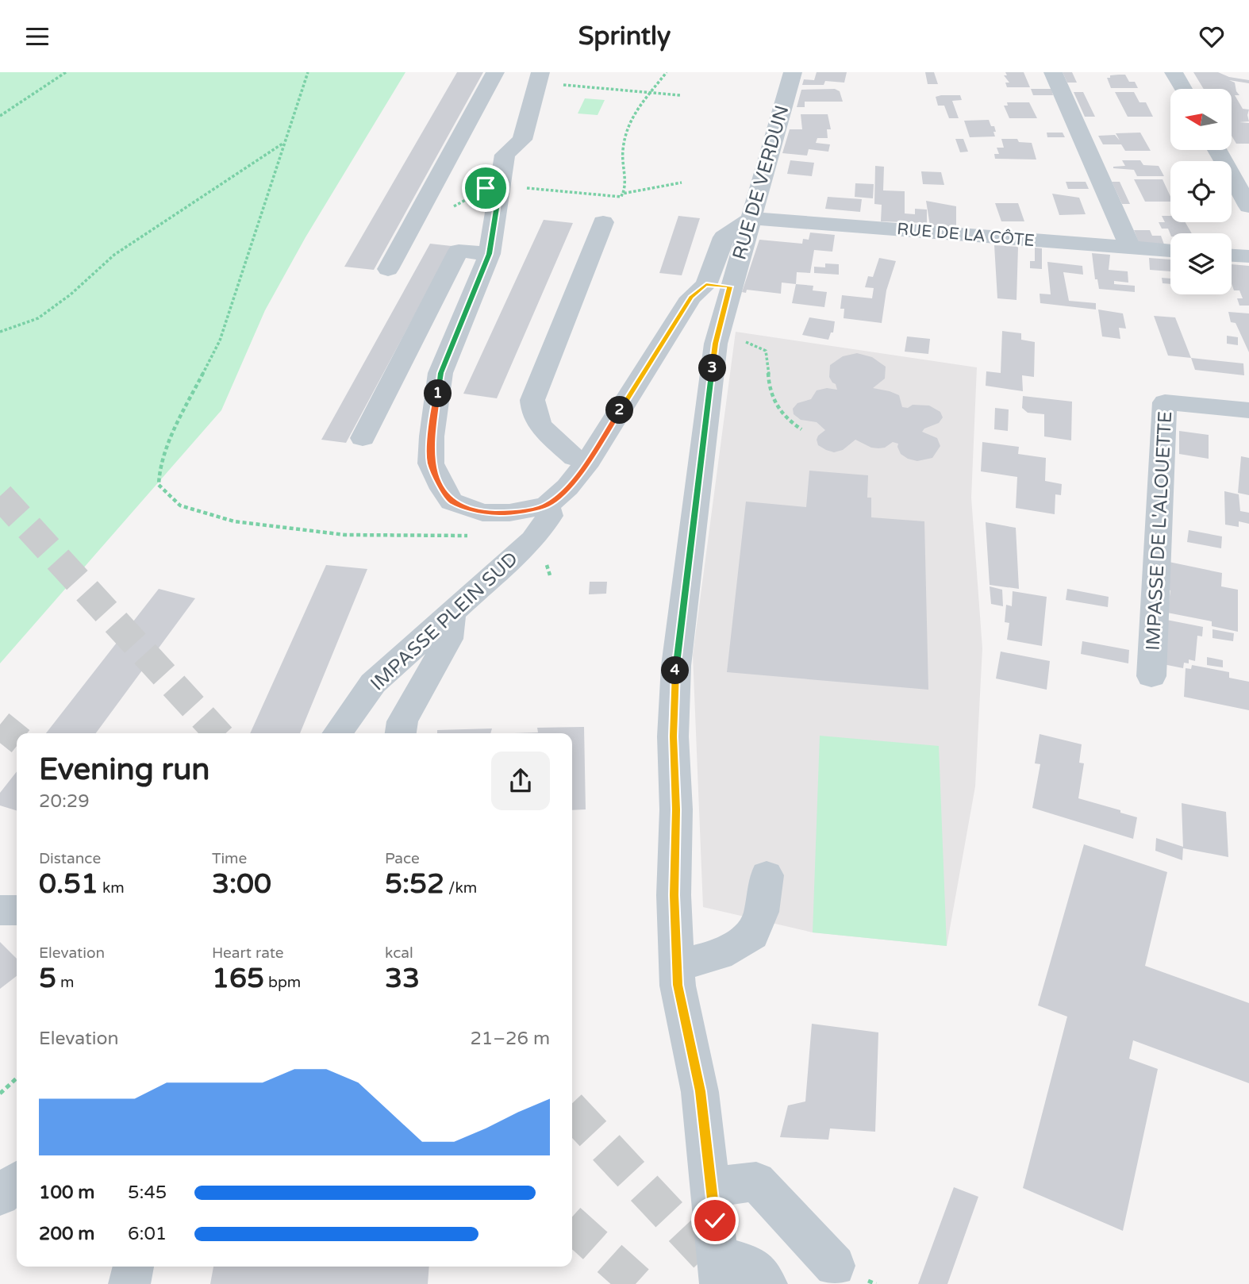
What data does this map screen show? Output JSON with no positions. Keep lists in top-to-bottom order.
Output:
{
  "streets": {
    "street": [
      "RUE DE VERDUN",
      "RUE DE LA CÔTE",
      "IMPASSE DE L'ALOUETTE",
      "IMPASSE PLEIN SUD"
    ]
  },
  "crossings": [
    ["RUE DE VERDUN", "RUE DE LA CÔTE"]
  ],
  "north": "left",
  "page": {
    "header": "Sprintly",
    "pins": [
      "3",
      "1",
      "2",
      "4"
    ],
    "heading": ["Evening run", "20:29"],
    "stats": [
      ["Distance", "0.51 km"],
      ["Time", "3:00"],
      ["Pace", "5:52 /km"],
      ["Elevation", "5 m"],
      ["Heart rate", "165 bpm"],
      ["kcal", "33"]
    ],
    "chart": ["Elevation", "21–26 m"],
    "list": [
      {
        "name": "100 m",
        "note": "5:45"
      },
      {
        "name": "200 m",
        "note": "6:01"
      }
    ]
  }
}
